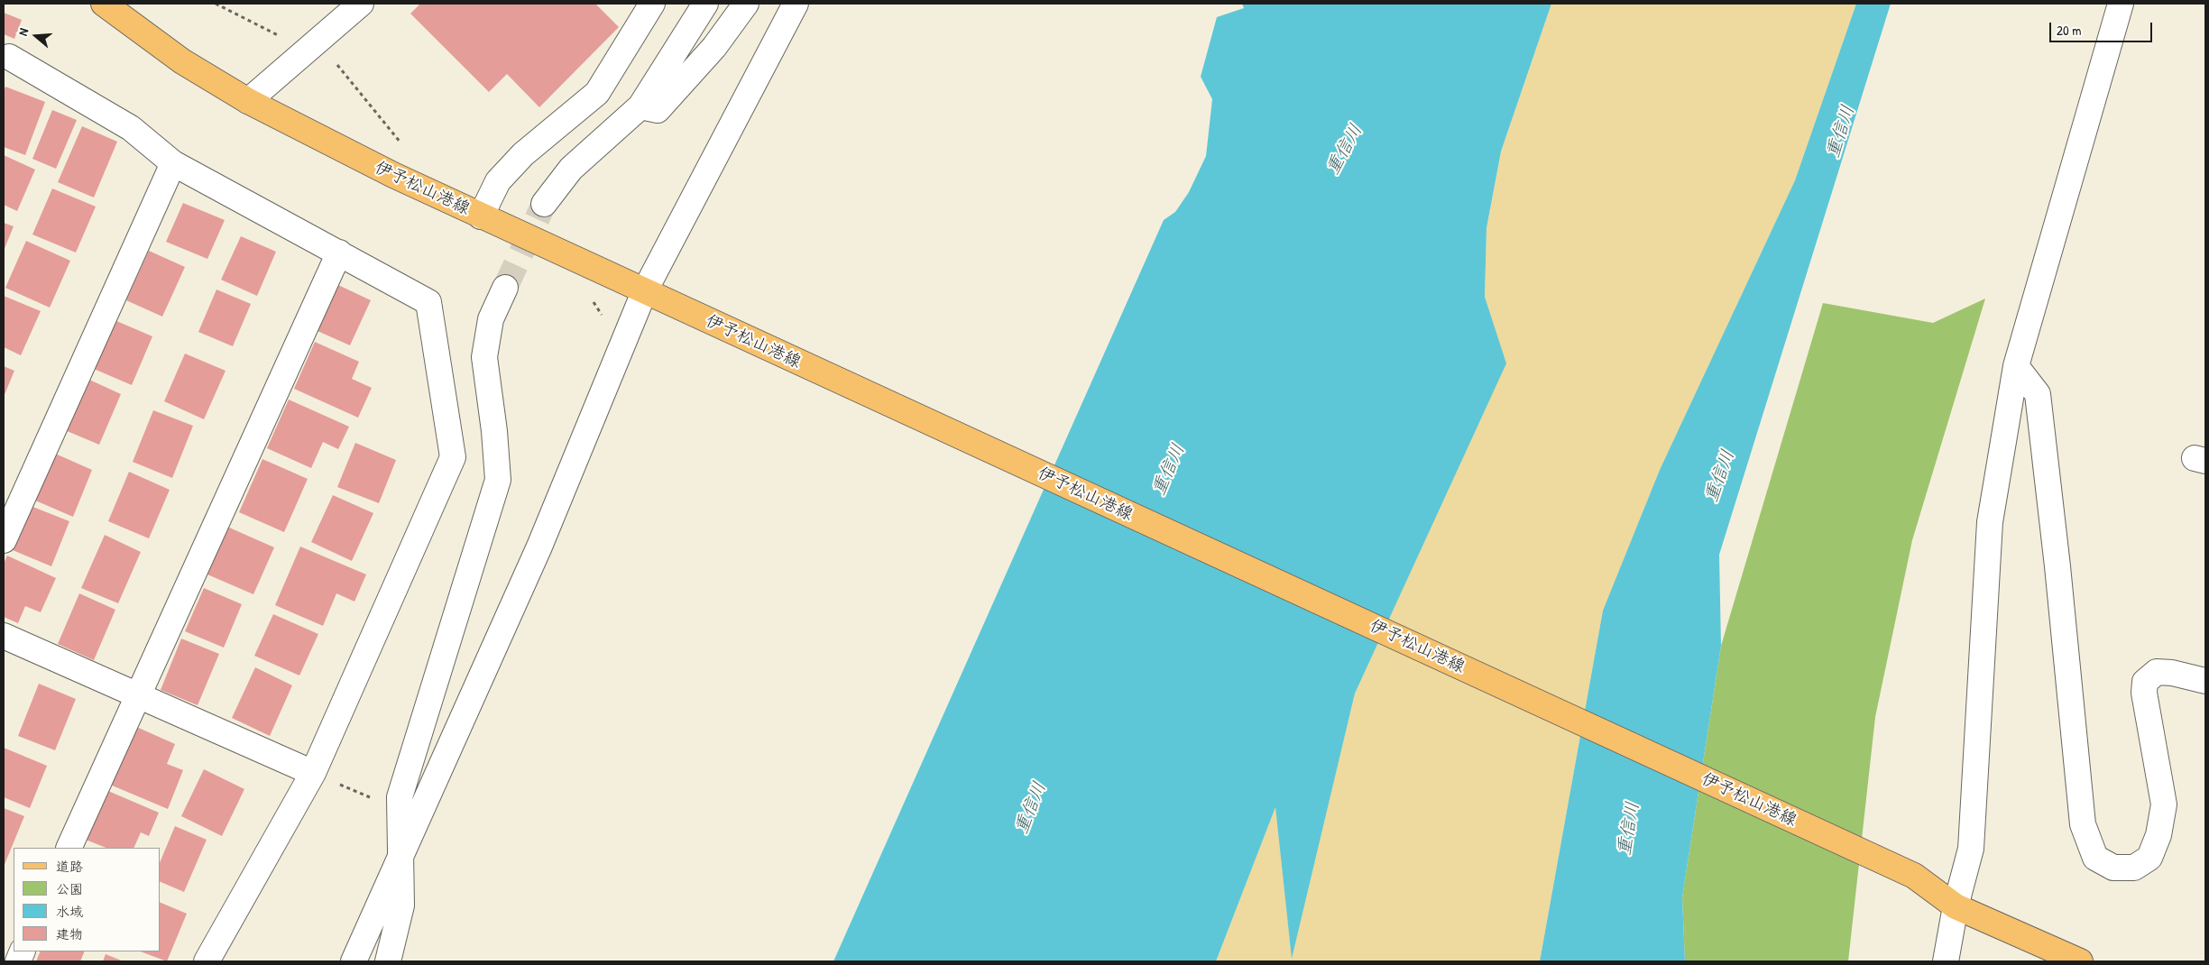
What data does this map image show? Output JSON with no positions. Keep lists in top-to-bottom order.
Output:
{
  "streets": {
    "main road": ["伊予松山港線"]
  },
  "water": ["重信川"],
  "legend": [
    "道路",
    "公園",
    "水域",
    "建物"
  ],
  "scale_bar": "20 m",
  "north": "left"
}
